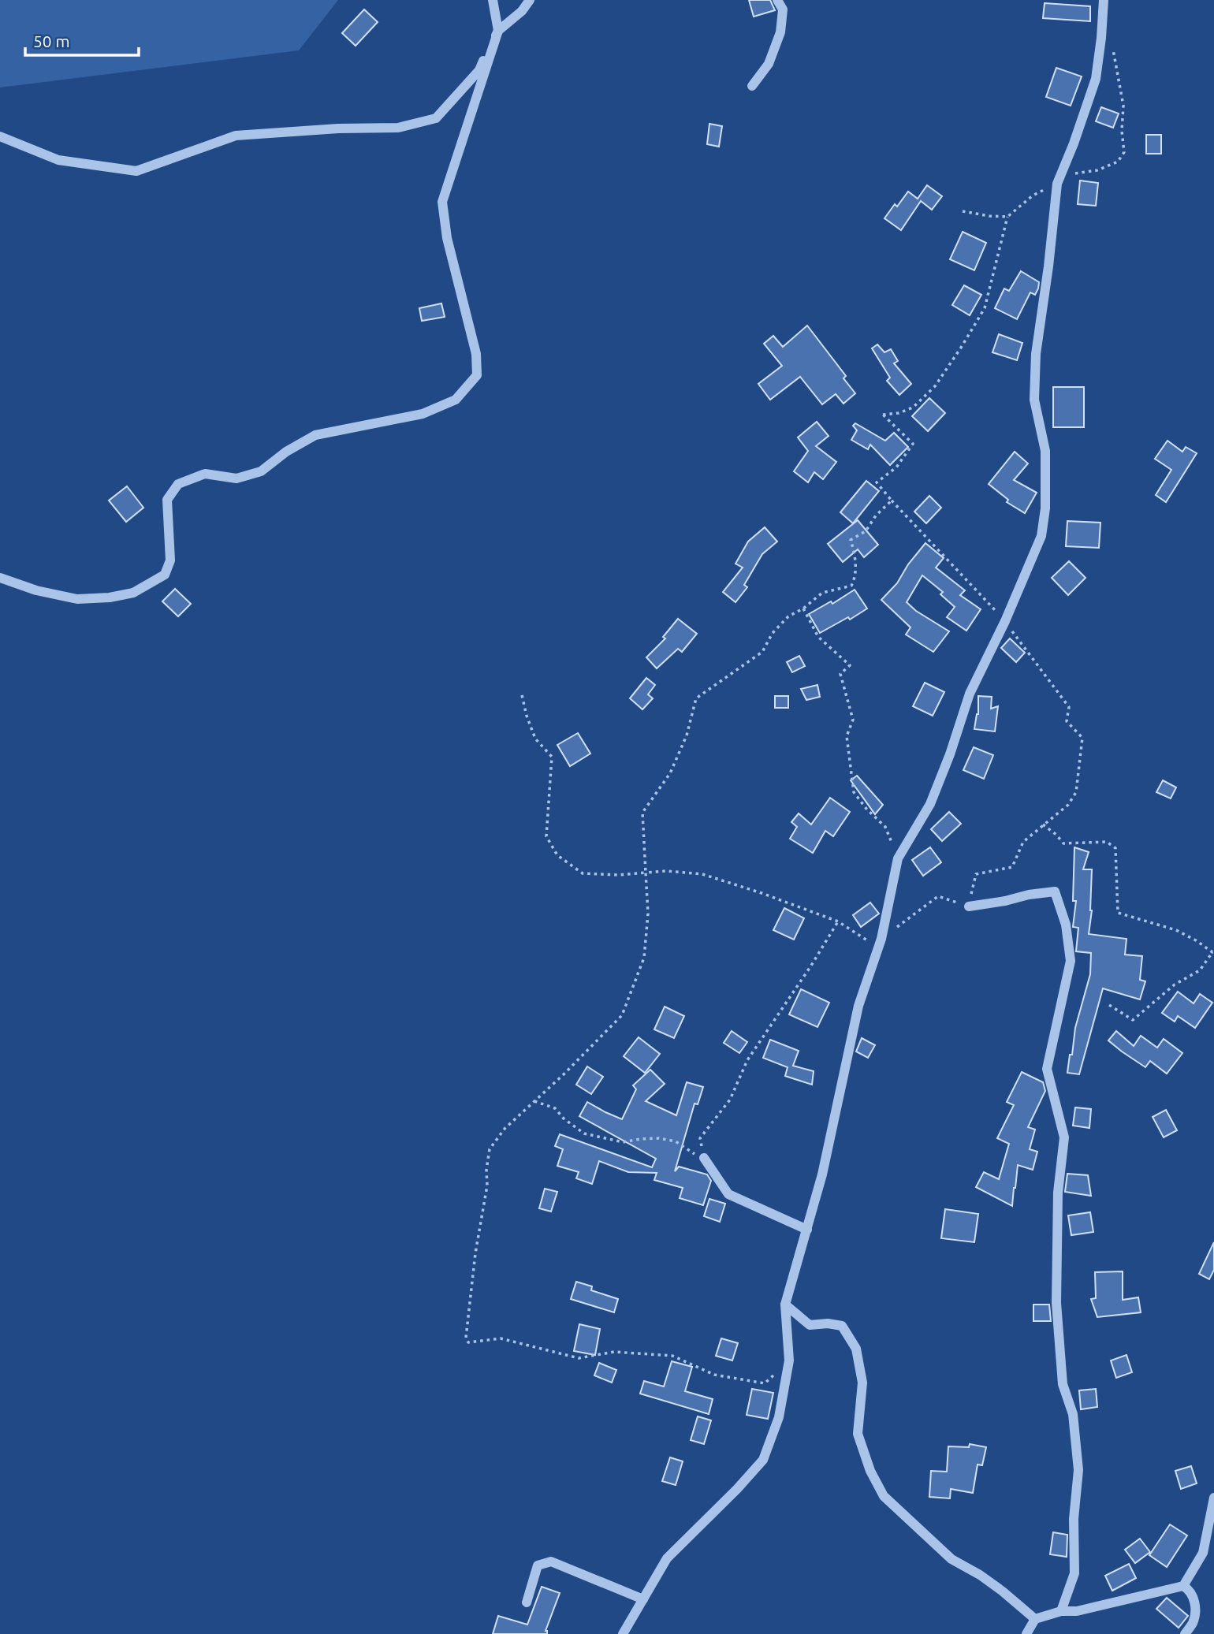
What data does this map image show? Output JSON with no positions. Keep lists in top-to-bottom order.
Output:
{
  "scale_bar": "50 m"
}
